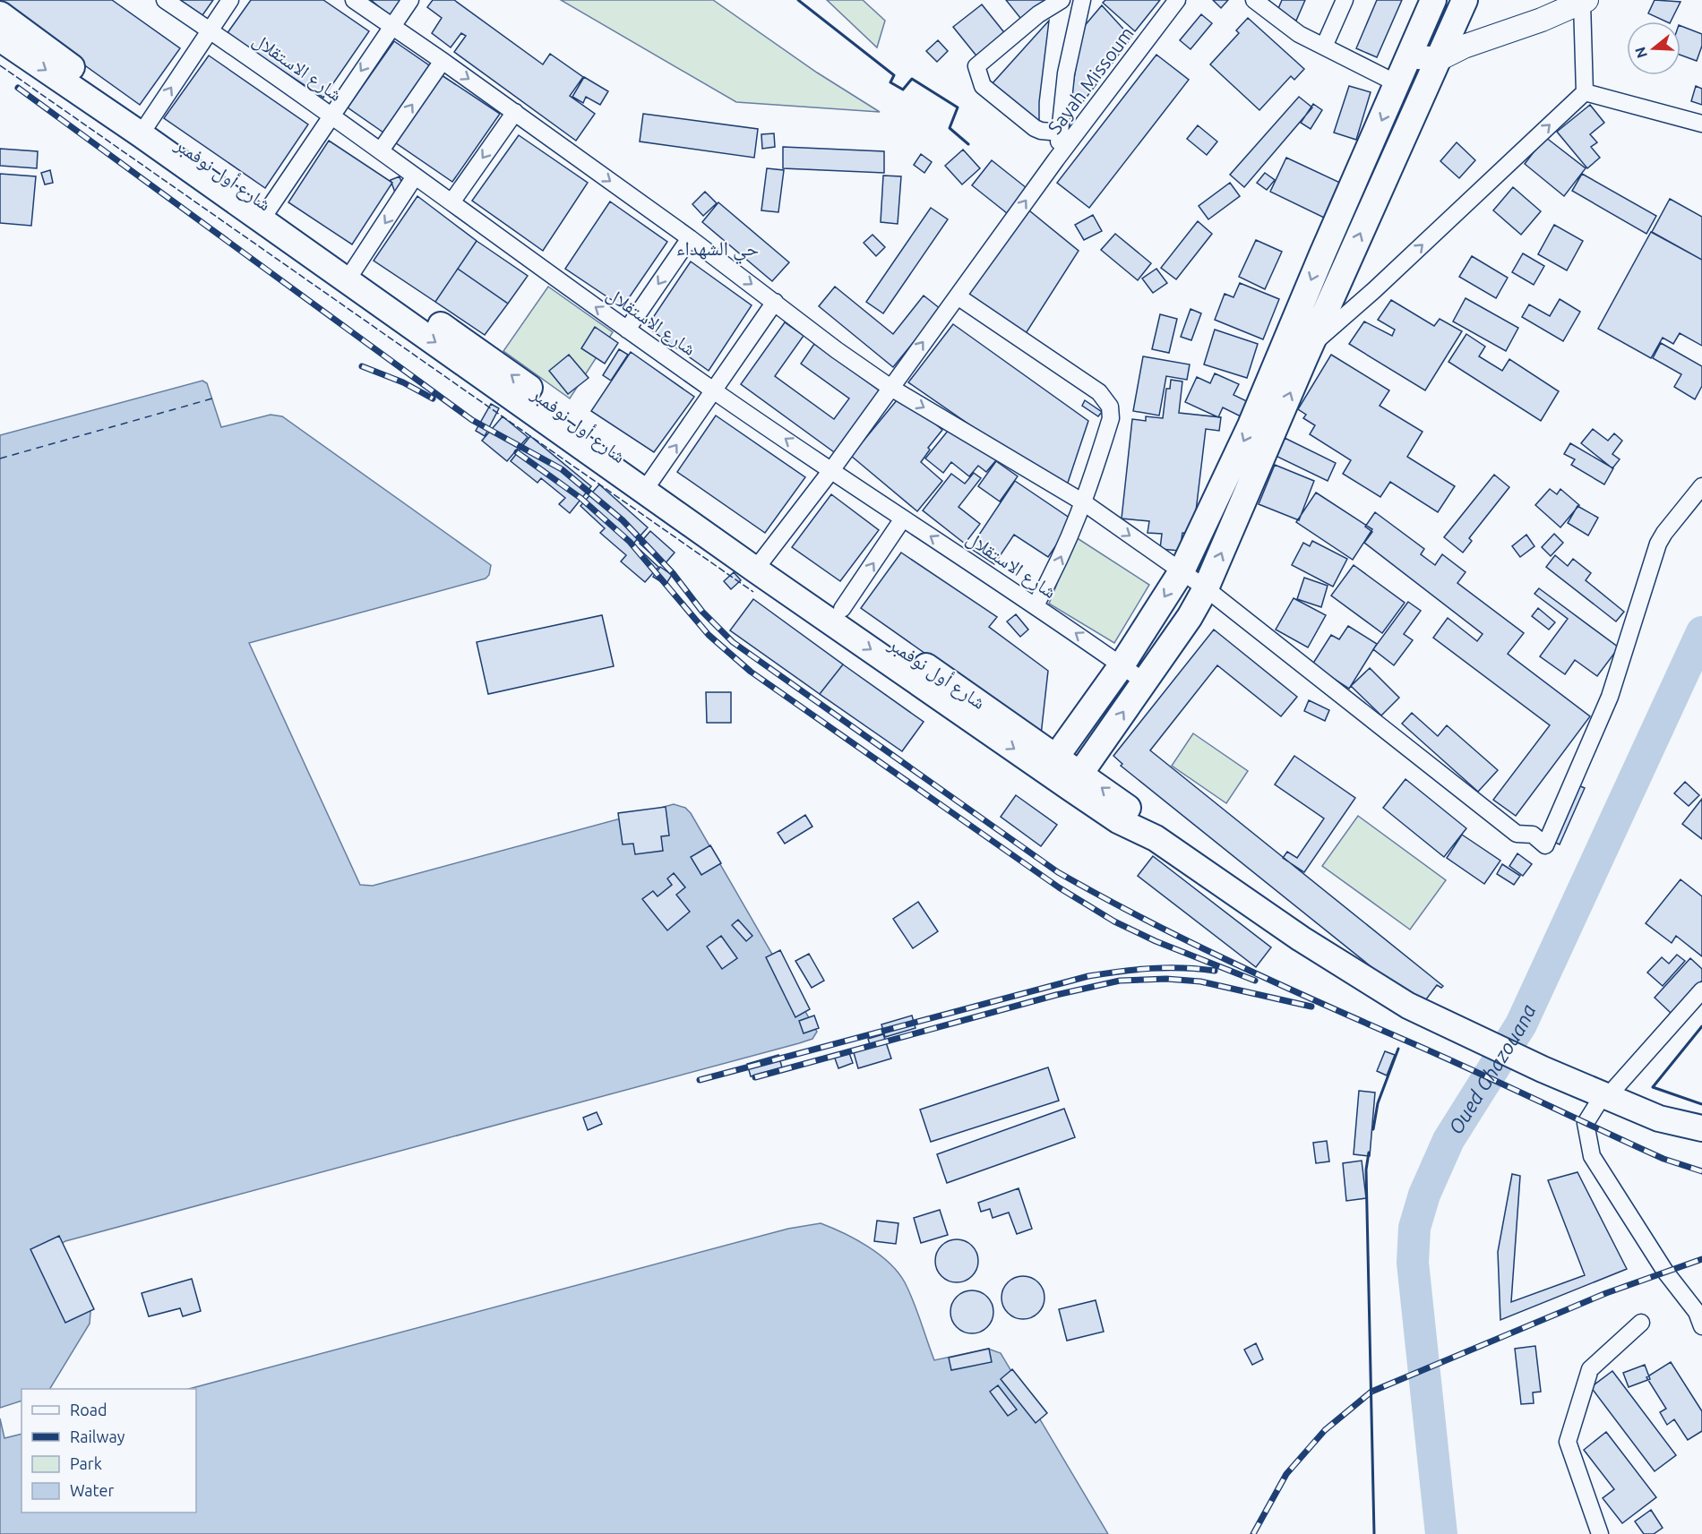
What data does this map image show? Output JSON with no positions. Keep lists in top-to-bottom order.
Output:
{
  "streets": {
    "main road": ["شارع أول نوفمبر"],
    "street": ["شارع الاستقلال", "Sayah Missoum"]
  },
  "crossings": [
    ["شارع الاستقلال", "Sayah Missoum"],
    ["Sayah Missoum", "شارع أول نوفمبر"]
  ],
  "one_way": ["Sayah Missoum"],
  "districts": ["حي الشهداء"],
  "water": ["Oued Ghazouana"],
  "legend": [
    "Road",
    "Railway",
    "Park",
    "Water"
  ],
  "north": "left"
}
